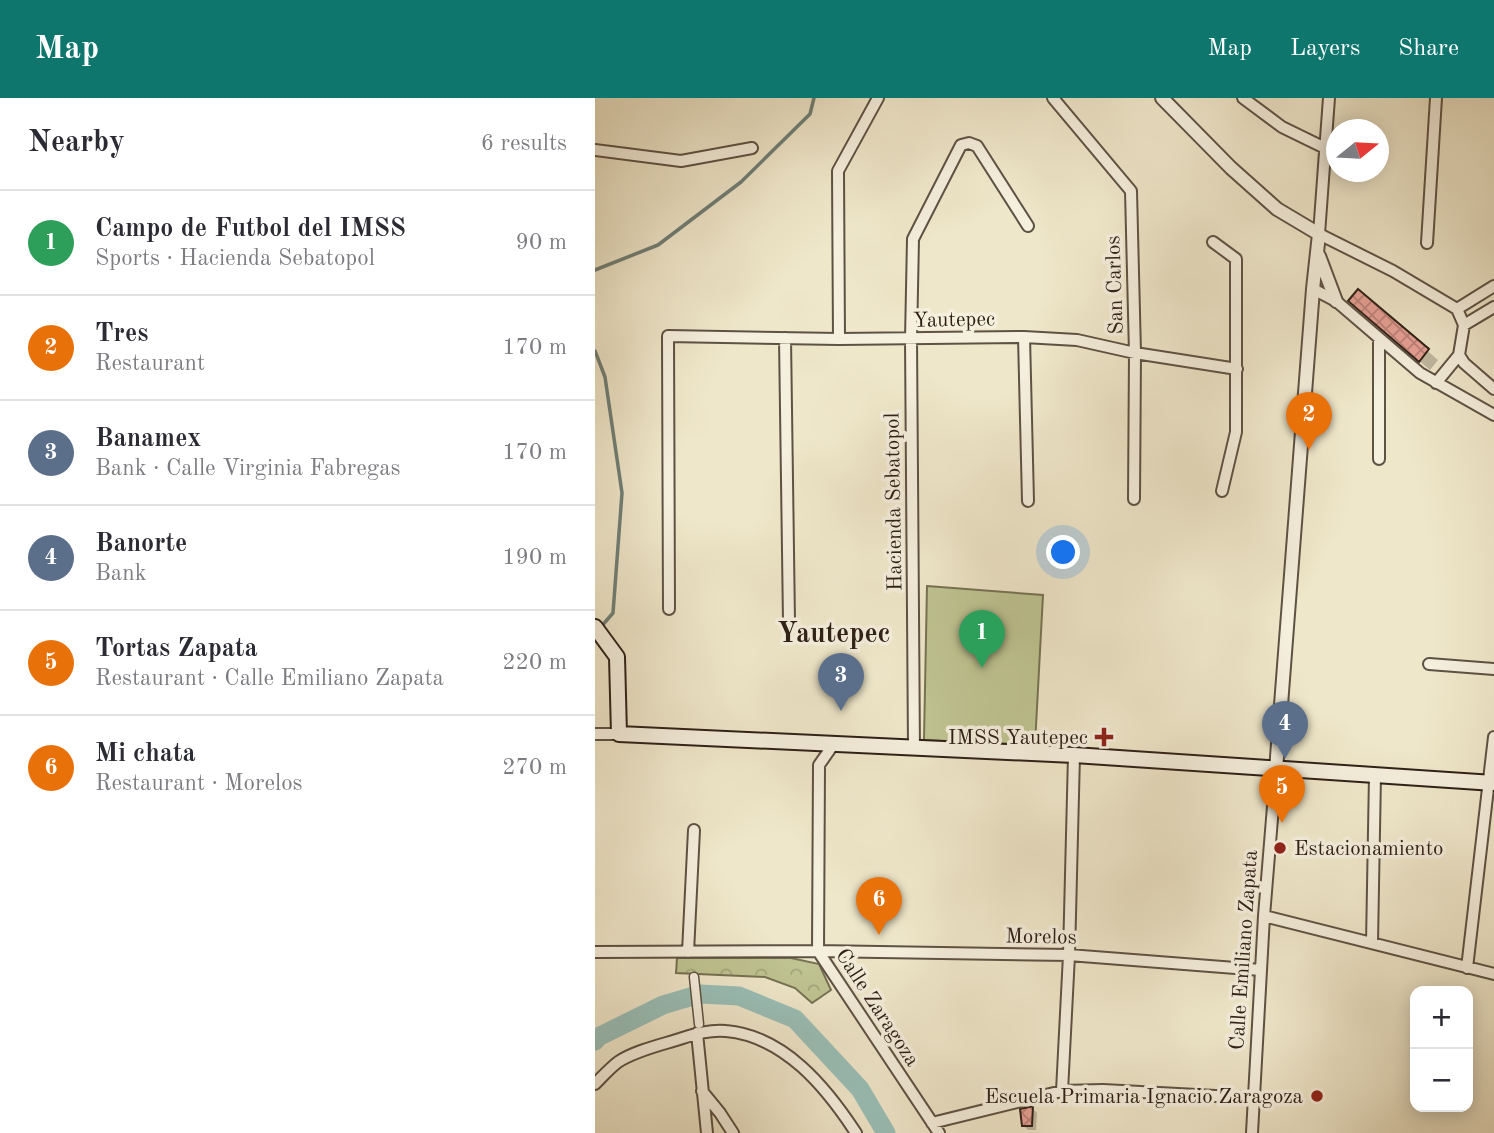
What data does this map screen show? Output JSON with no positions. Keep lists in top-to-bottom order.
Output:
{
  "streets": {
    "street": [
      "San Carlos",
      "Yautepec",
      "Hacienda Sebatopol",
      "Morelos",
      "Calle Emiliano Zapata",
      "Calle Zaragoza"
    ]
  },
  "crossings": [
    ["San Carlos", "Yautepec"],
    ["Yautepec", "Hacienda Sebatopol"],
    ["Morelos", "Calle Emiliano Zapata"],
    ["Morelos", "Calle Zaragoza"]
  ],
  "districts": ["Yautepec"],
  "places": {
    "health": ["IMSS Yautepec"],
    "other": ["Estacionamiento", "Escuela Primaria Ignacio Zaragoza"]
  },
  "north": "right",
  "page": {
    "header": "Map",
    "nav": ["Map", "Layers", "Share"],
    "heading": ["Nearby", "6 results"],
    "list": [
      {
        "mark": "1",
        "name": "Campo de Futbol del IMSS",
        "note": "Sports · Hacienda Sebatopol",
        "value": "90 m"
      },
      {
        "mark": "2",
        "name": "Tres",
        "note": "Restaurant",
        "value": "170 m"
      },
      {
        "mark": "3",
        "name": "Banamex",
        "note": "Bank · Calle Virginia Fabregas",
        "value": "170 m"
      },
      {
        "mark": "4",
        "name": "Banorte",
        "note": "Bank",
        "value": "190 m"
      },
      {
        "mark": "5",
        "name": "Tortas Zapata",
        "note": "Restaurant · Calle Emiliano Zapata",
        "value": "220 m"
      },
      {
        "mark": "6",
        "name": "Mi chata",
        "note": "Restaurant · Morelos",
        "value": "270 m"
      }
    ],
    "pins": [
      "2",
      "1",
      "3",
      "4",
      "5",
      "6"
    ],
    "map_buttons": ["+", "−"]
  }
}
